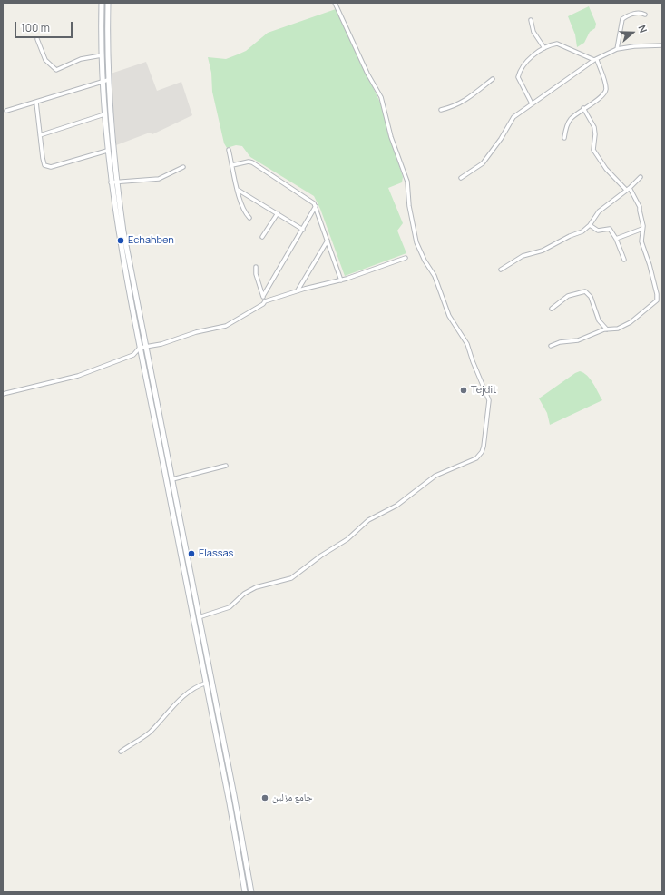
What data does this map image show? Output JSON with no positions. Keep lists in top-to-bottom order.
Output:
{
  "places": [
    "Echahben",
    "Tejdit",
    "Elassas",
    "جامع مزلين"
  ],
  "scale_bar": "100 m",
  "north": "right"
}
